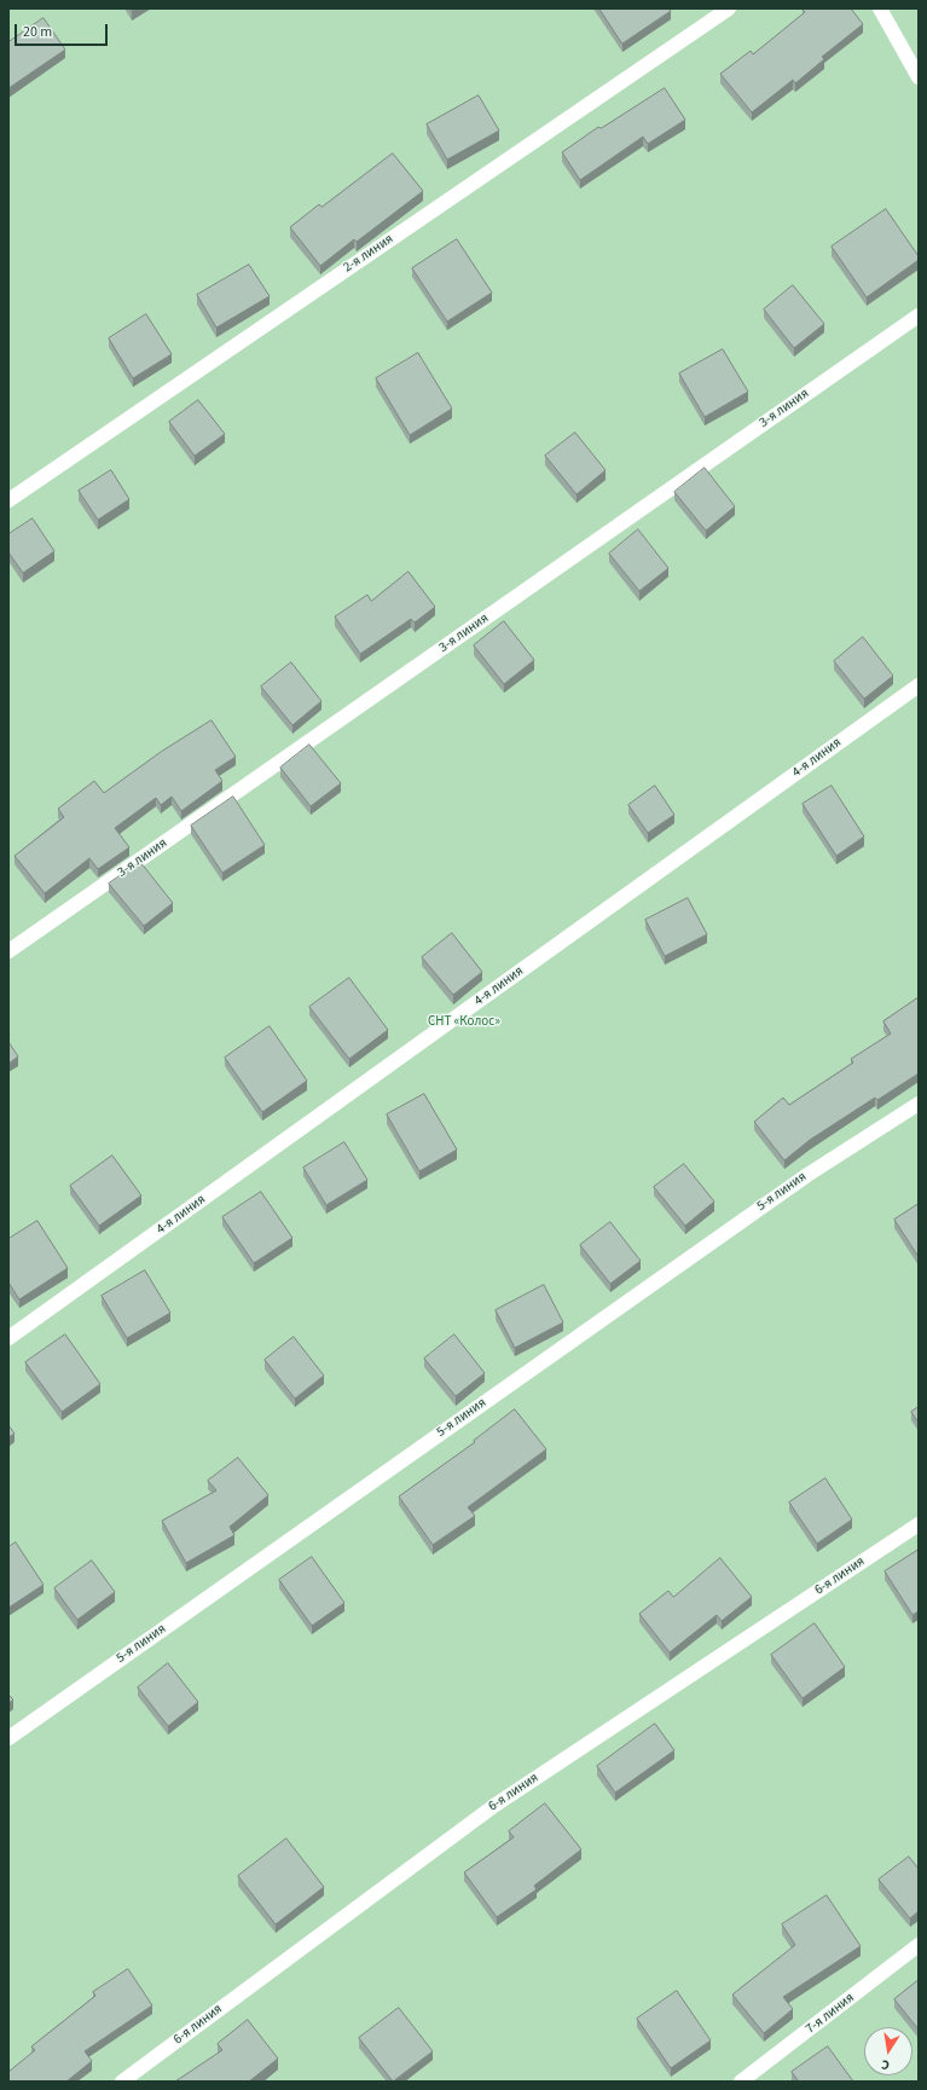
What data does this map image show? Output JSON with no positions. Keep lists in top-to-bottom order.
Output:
{
  "streets": {
    "street": [
      "2-я линия",
      "3-я линия",
      "4-я линия",
      "5-я линия",
      "6-я линия",
      "7-я линия"
    ]
  },
  "parks": ["СНТ «Колос»"],
  "scale_bar": "20 m",
  "north": "bottom"
}
